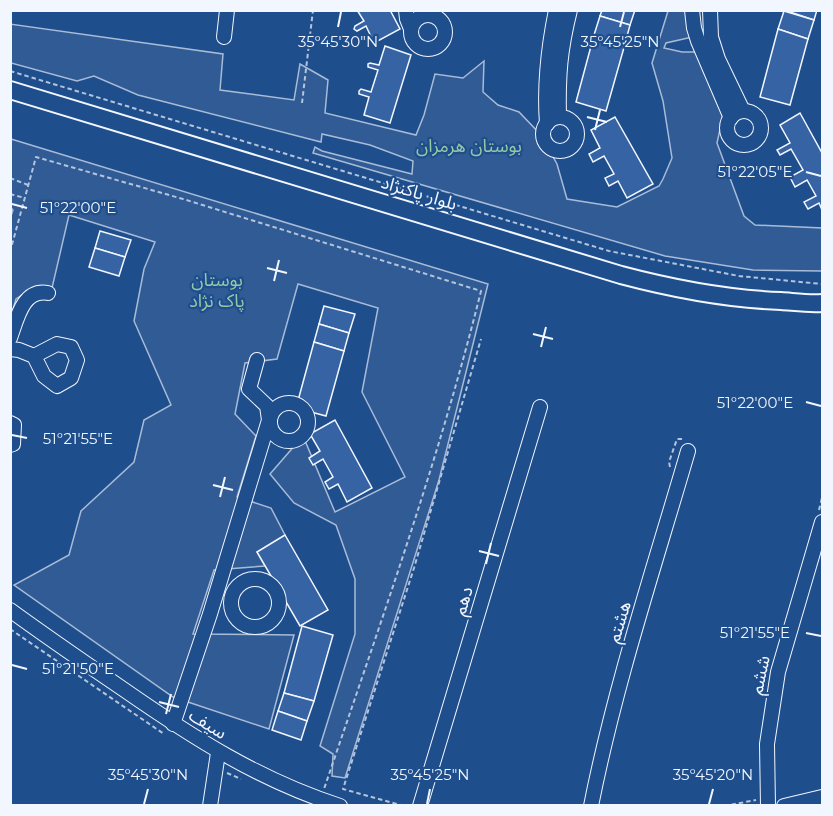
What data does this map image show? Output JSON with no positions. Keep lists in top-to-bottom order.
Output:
{
  "streets": {
    "main road": ["بلوار پاکنژاد"],
    "street": [
      "دهم",
      "هشتم",
      "ششم",
      "سیف"
    ]
  },
  "parks": ["بوستان هرمزان", "بوستان پاک نژاد"],
  "coordinates": [
    "35°45'30\"N",
    "35°45'25\"N",
    "51°22'05\"E",
    "51°22'00\"E",
    "51°21'55\"E",
    "51°21'50\"E",
    "35°45'20\"N"
  ]
}
